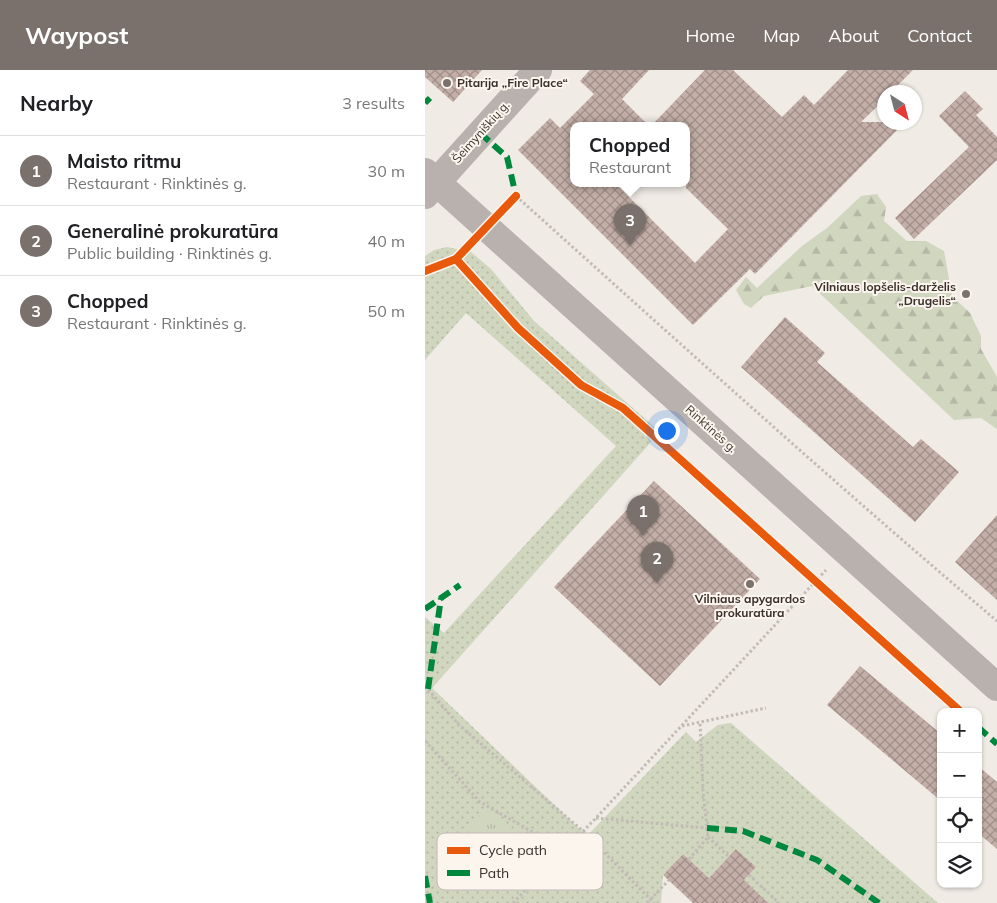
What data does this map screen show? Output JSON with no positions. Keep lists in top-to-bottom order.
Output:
{
  "streets": {
    "main road": ["Šeimyniškių g.", "Rinktinės g."]
  },
  "crossings": [
    ["Šeimyniškių g.", "Rinktinės g."]
  ],
  "places": ["Pitarija „Fire Place“", "Vilniaus lopšelis-darželis „Drugelis“", "Vilniaus apygardos prokuratūra"],
  "legend": ["Cycle path", "Path"],
  "north": "bottom right",
  "page": {
    "header": "Waypost",
    "nav": [
      "Home",
      "Map",
      "About",
      "Contact"
    ],
    "heading": ["Nearby", "3 results"],
    "popup": ["Chopped", "Restaurant"],
    "list": [
      {
        "mark": "1",
        "name": "Maisto ritmu",
        "note": "Restaurant · Rinktinės g.",
        "value": "30 m"
      },
      {
        "mark": "2",
        "name": "Generalinė prokuratūra",
        "note": "Public building · Rinktinės g.",
        "value": "40 m"
      },
      {
        "mark": "3",
        "name": "Chopped",
        "note": "Restaurant · Rinktinės g.",
        "value": "50 m"
      }
    ],
    "pins": ["3", "1", "2"],
    "map_buttons": ["+", "−"]
  }
}
